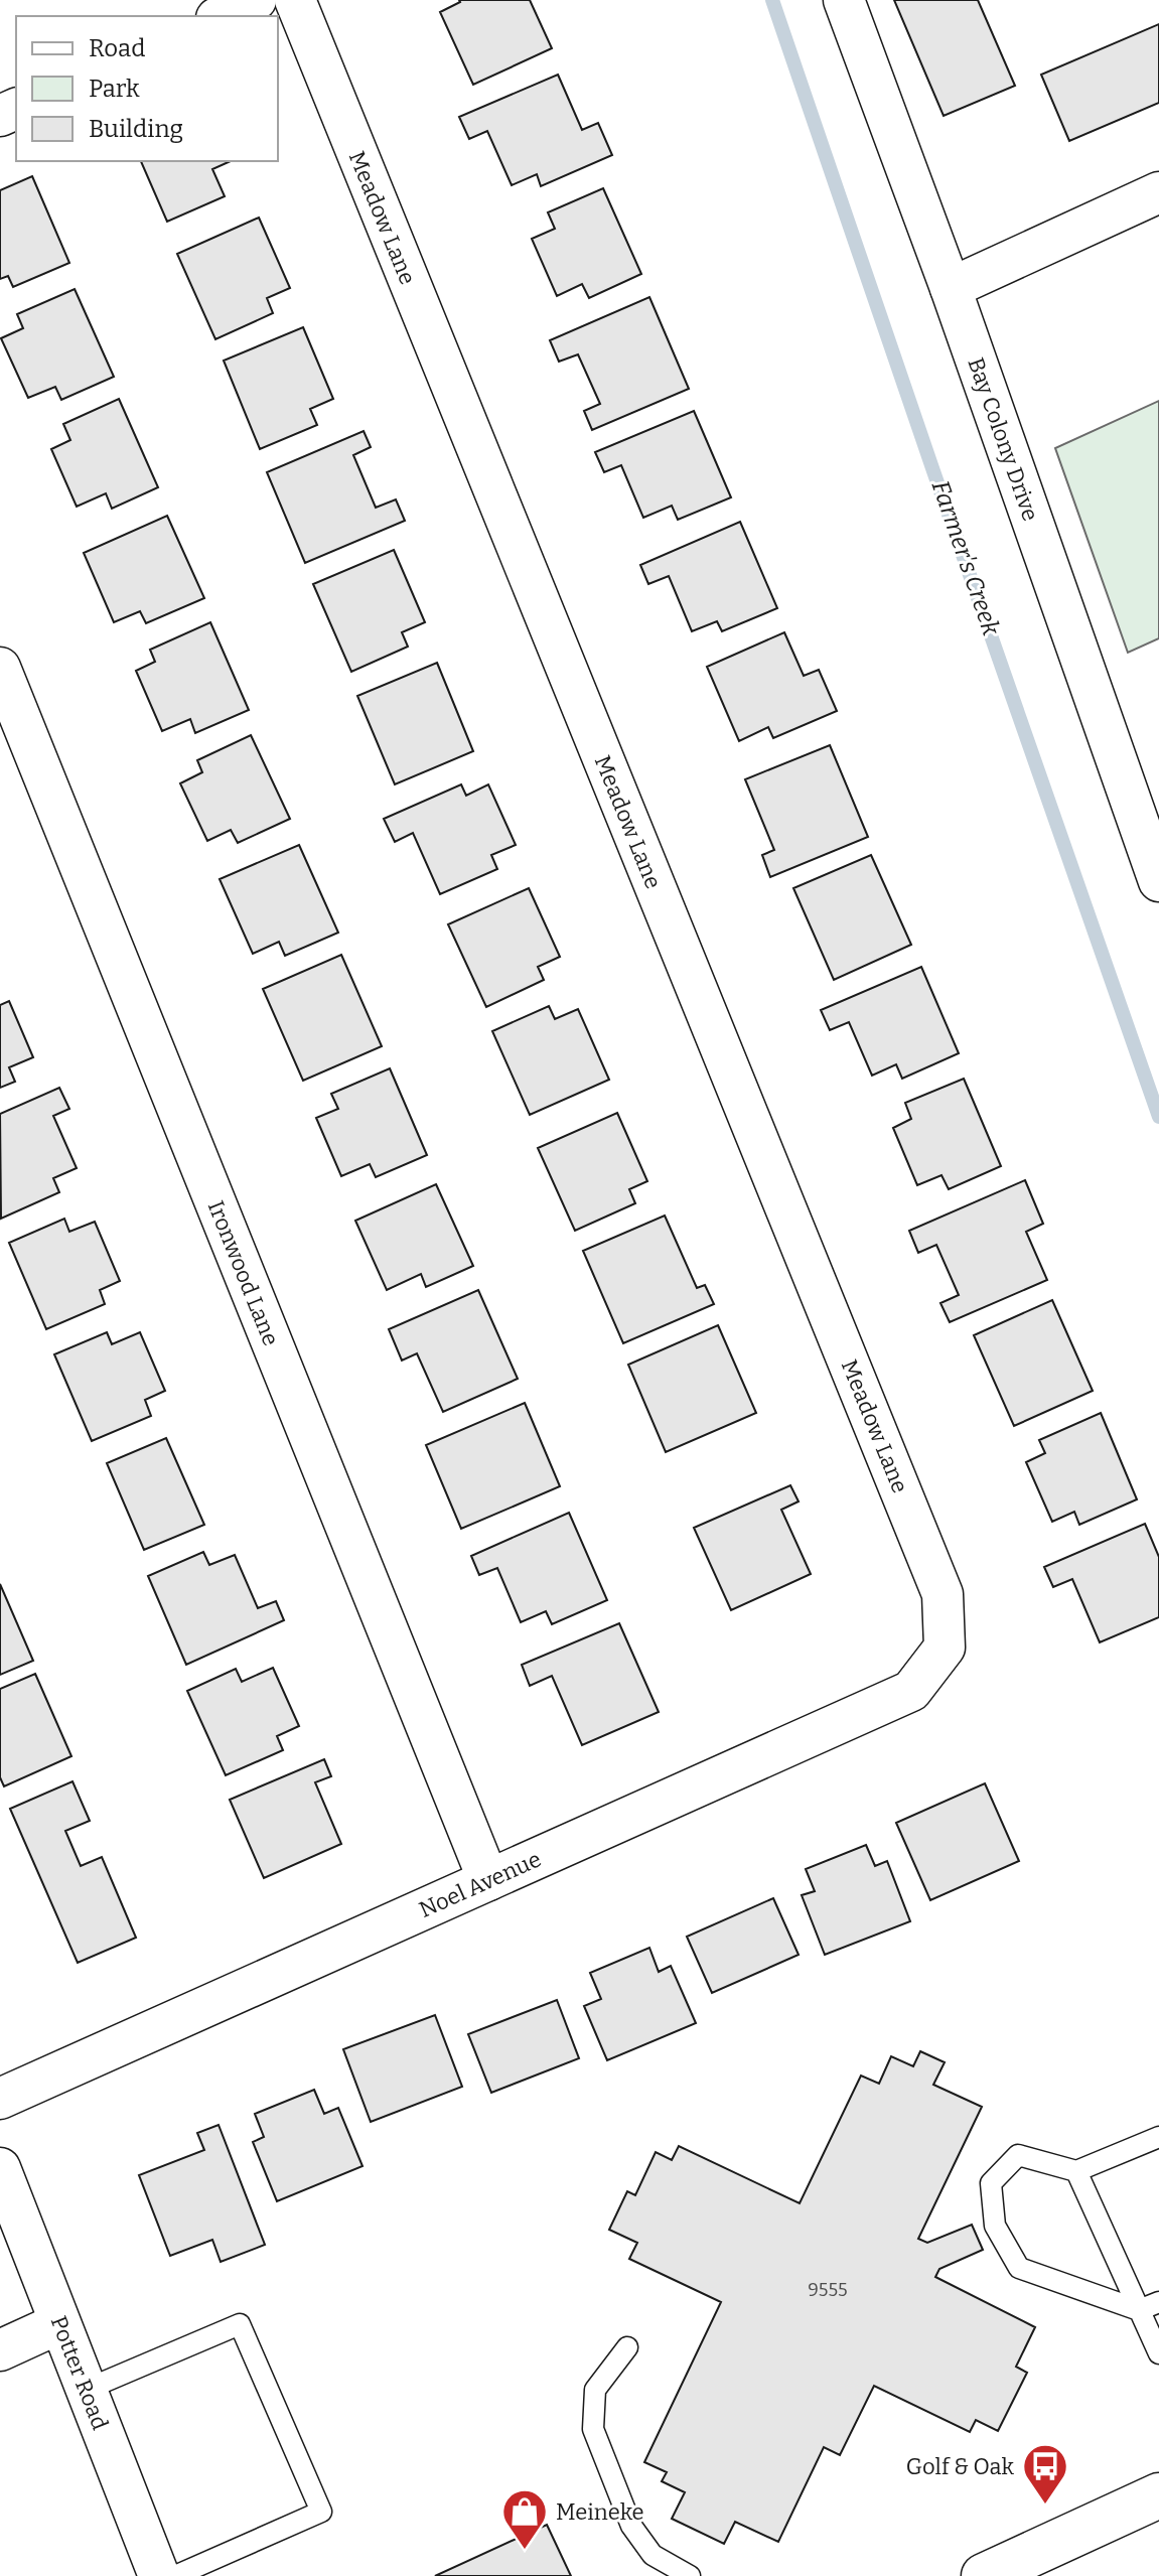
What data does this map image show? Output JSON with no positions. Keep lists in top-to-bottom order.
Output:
{
  "streets": {
    "street": [
      "Meadow Lane",
      "Bay Colony Drive",
      "Ironwood Lane",
      "Noel Avenue",
      "Potter Road"
    ]
  },
  "crossings": [
    ["Meadow Lane", "Noel Avenue"],
    ["Ironwood Lane", "Noel Avenue"]
  ],
  "water": ["Farmer's Creek"],
  "places": {
    "bus stop": ["Golf & Oak"],
    "shop": ["Meineke"]
  },
  "house_numbers": ["9555"],
  "legend": ["Road", "Park", "Building"]
}
